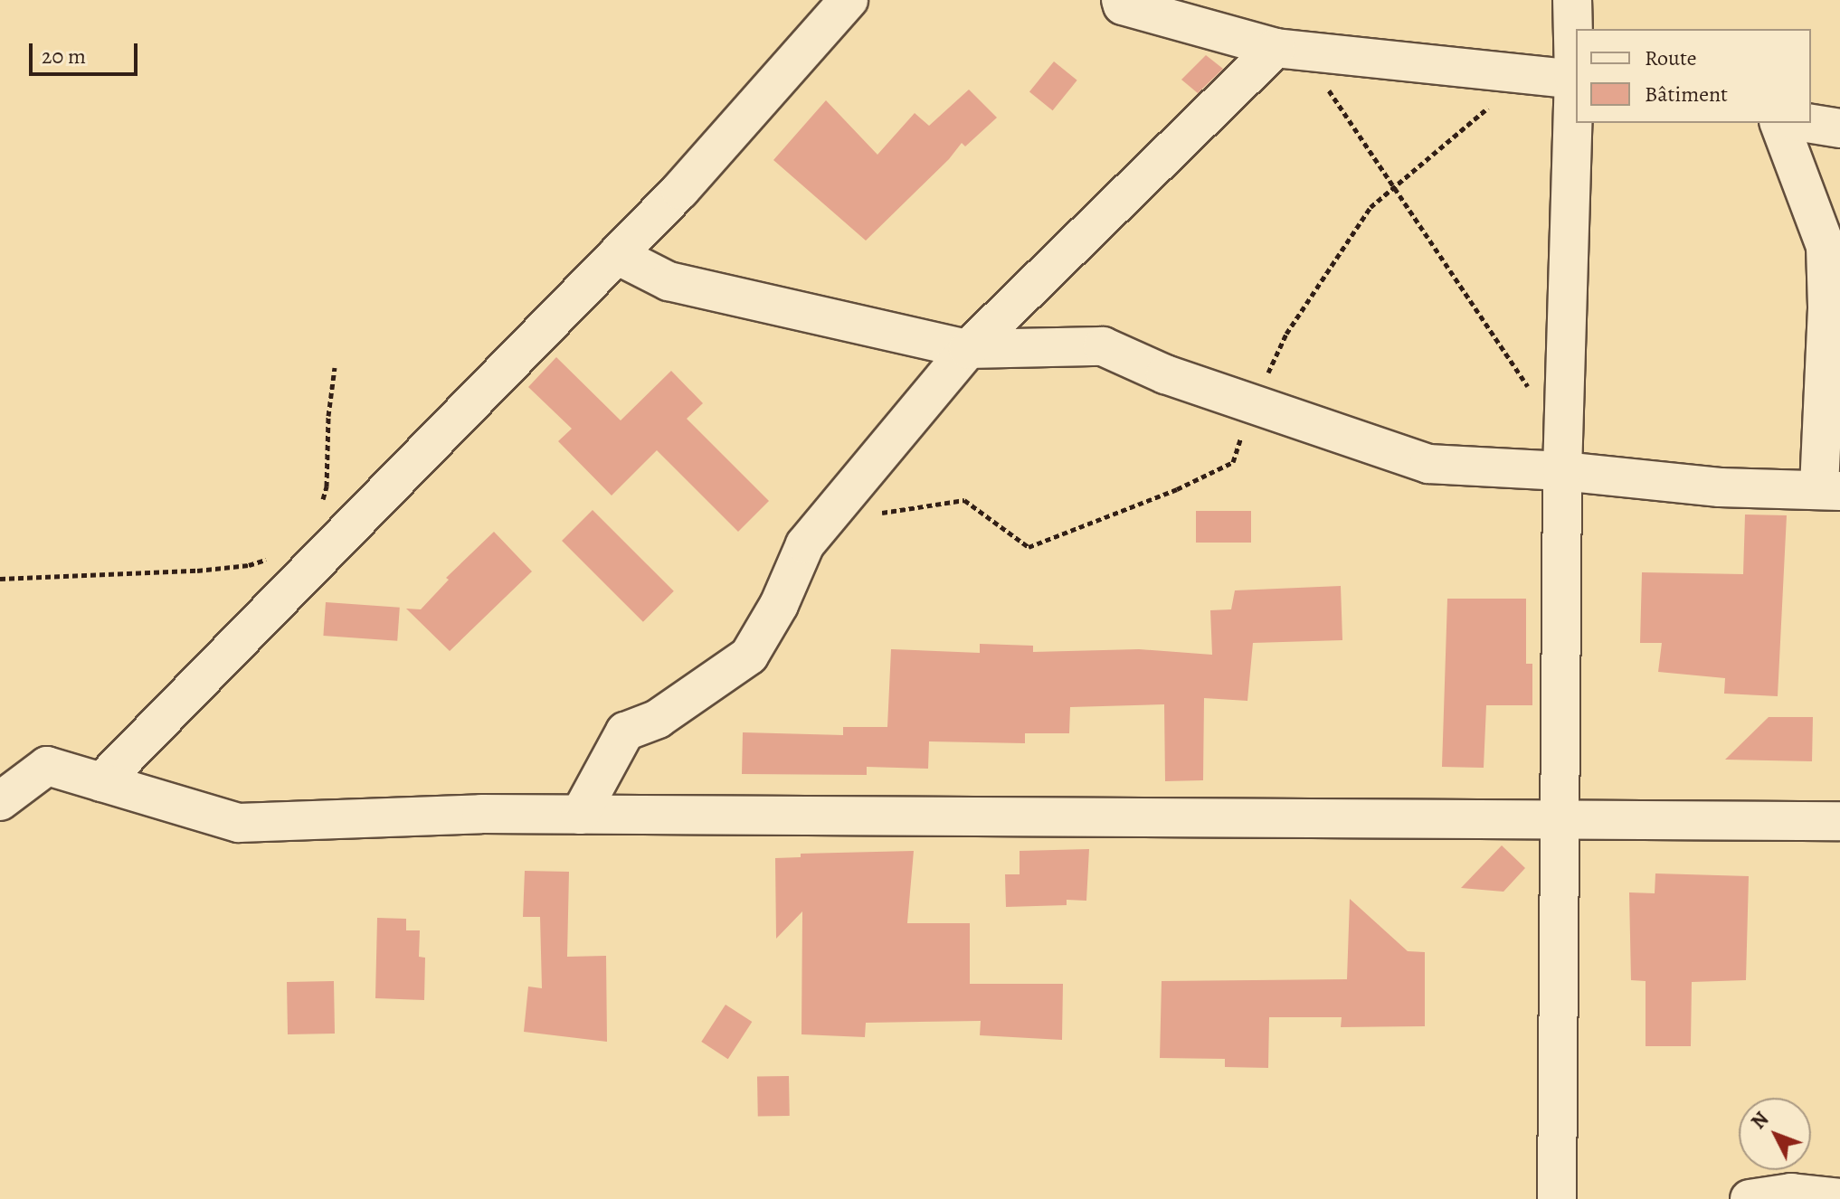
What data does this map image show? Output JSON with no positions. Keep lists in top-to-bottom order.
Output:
{
  "legend": ["Route", "Bâtiment"],
  "scale_bar": "20 m",
  "north": "top left"
}
